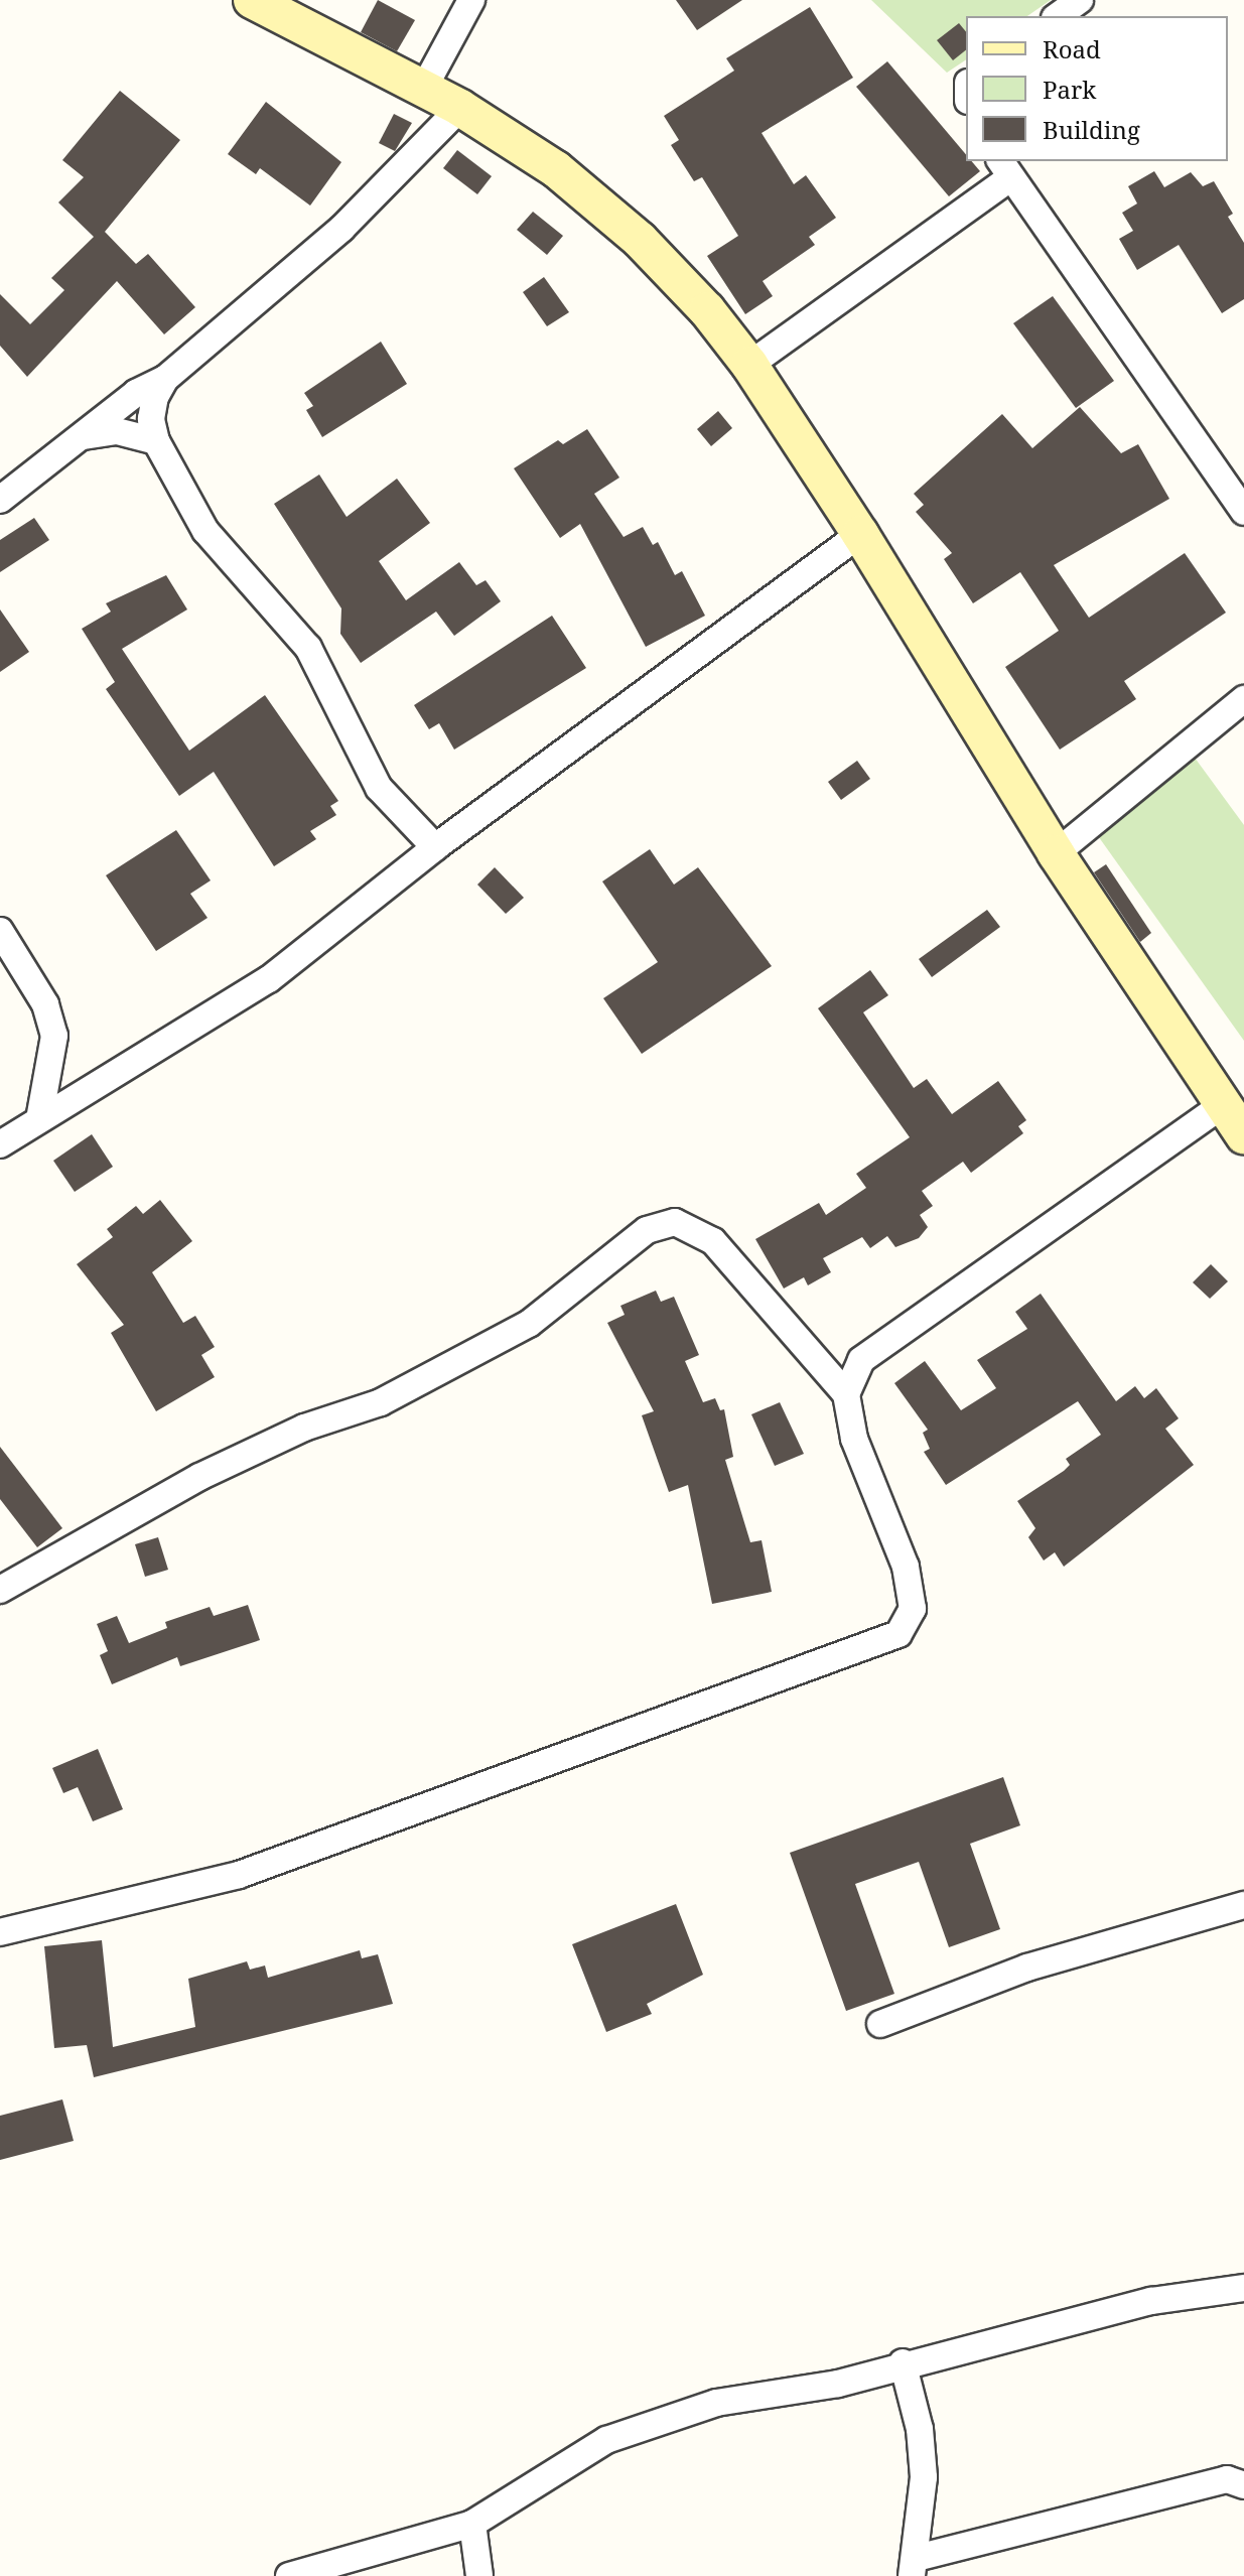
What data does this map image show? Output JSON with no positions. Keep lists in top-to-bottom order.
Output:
{
  "legend": ["Road", "Park", "Building"]
}
